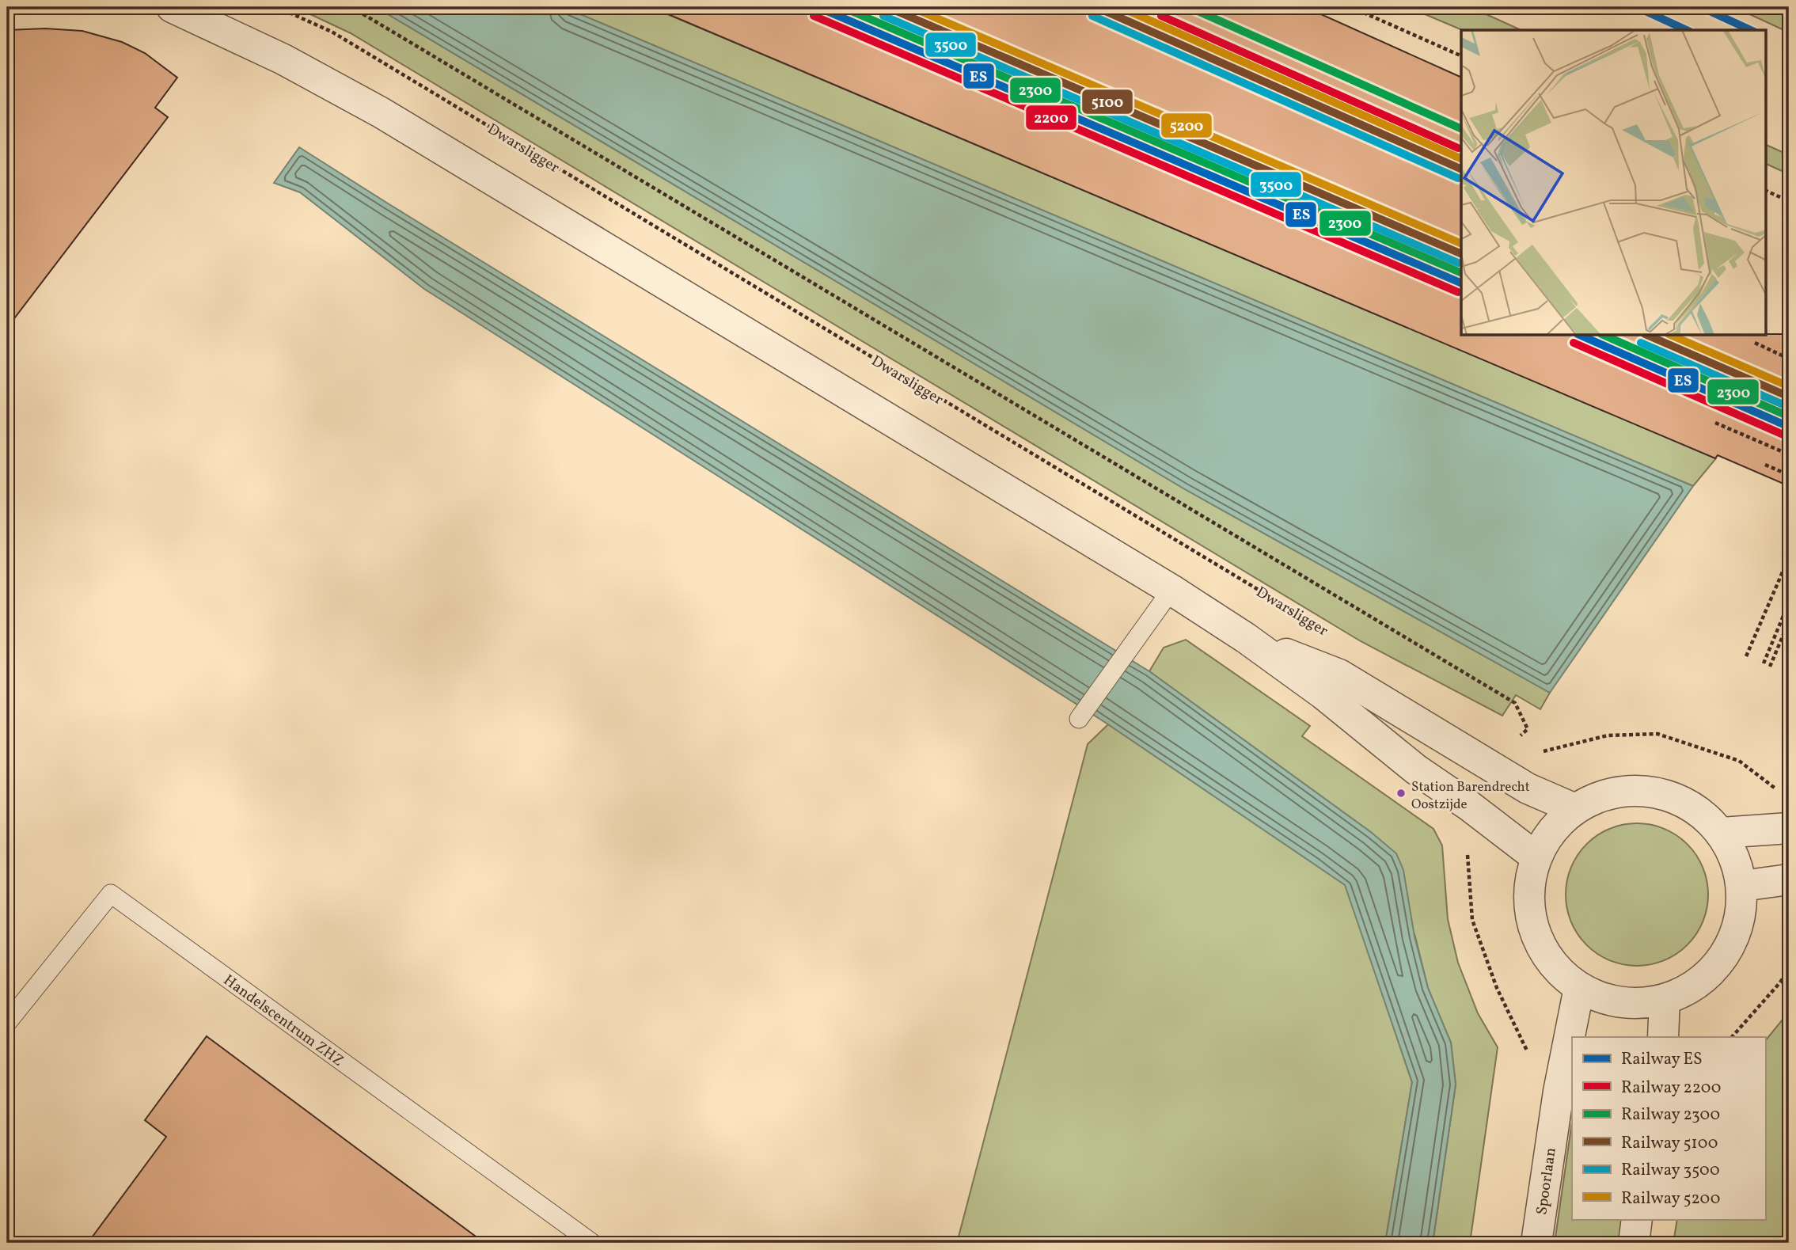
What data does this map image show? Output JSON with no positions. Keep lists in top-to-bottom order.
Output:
{
  "streets": {
    "street": ["Spoorlaan"],
    "lane": ["Handelscentrum ZHZ"],
    "path": ["Dwarsligger"]
  },
  "places": ["Station Barendrecht Oostzijde"],
  "lines": [
    "rail line ES",
    "rail line 2300",
    "rail line 5100",
    "rail line 5200",
    "rail line 2200",
    "rail line 3500"
  ],
  "legend": [
    "Railway ES",
    "Railway 2200",
    "Railway 2300",
    "Railway 5100",
    "Railway 3500",
    "Railway 5200"
  ]
}
